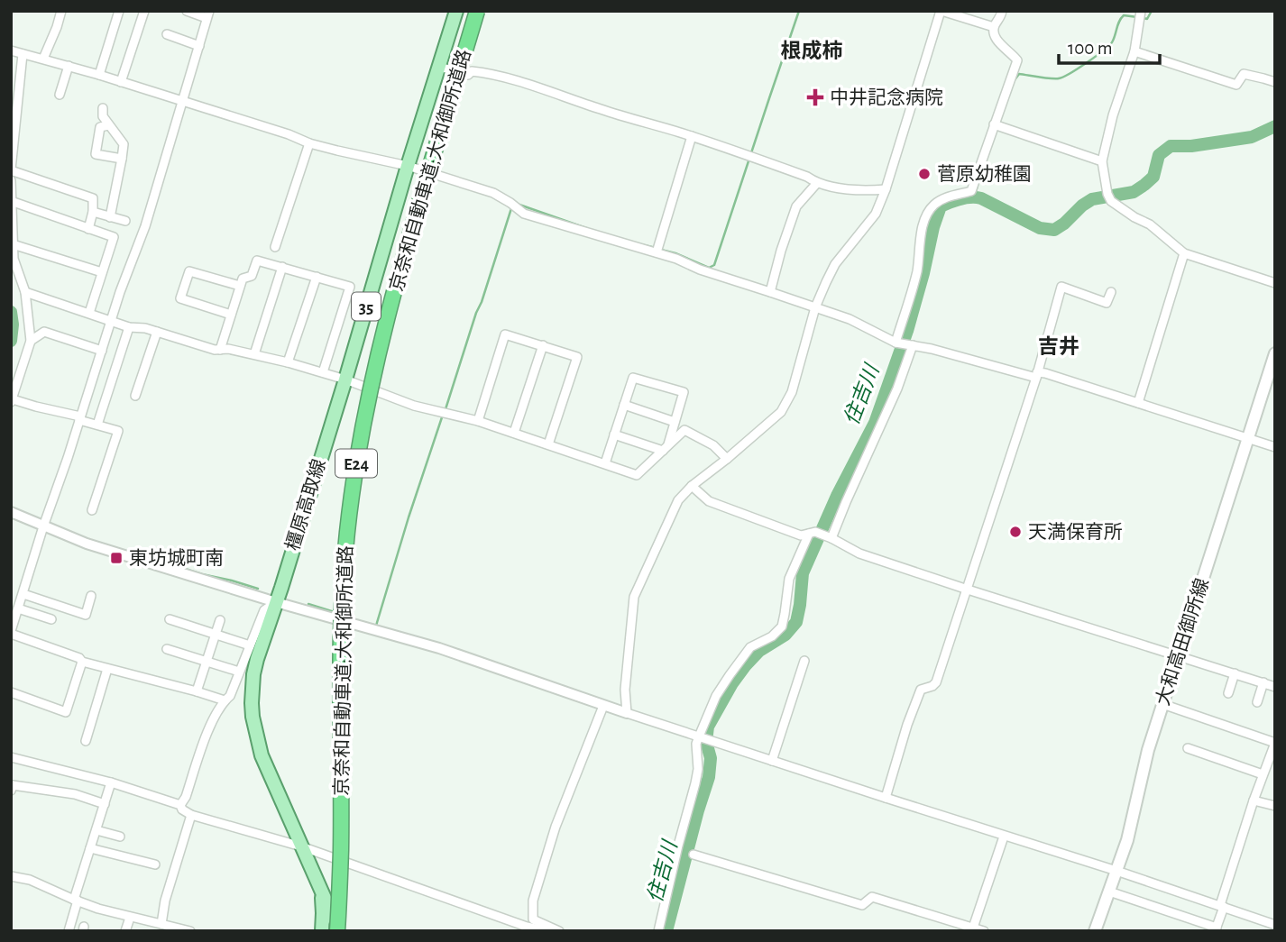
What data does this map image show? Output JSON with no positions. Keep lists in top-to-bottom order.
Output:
{
  "streets": {
    "highway": ["京奈和自動車道;大和御所道路", "E24"],
    "main road": ["35", "橿原高取線", "大和高田御所線"]
  },
  "crossings": [
    ["京奈和自動車道;大和御所道路", "橿原高取線"]
  ],
  "districts": ["根成柿", "吉井"],
  "water": ["住吉川"],
  "places": {
    "health": ["中井記念病院"],
    "other": ["菅原幼稚園", "天満保育所"],
    "transit": ["東坊城町南"]
  },
  "scale_bar": "100 m"
}
